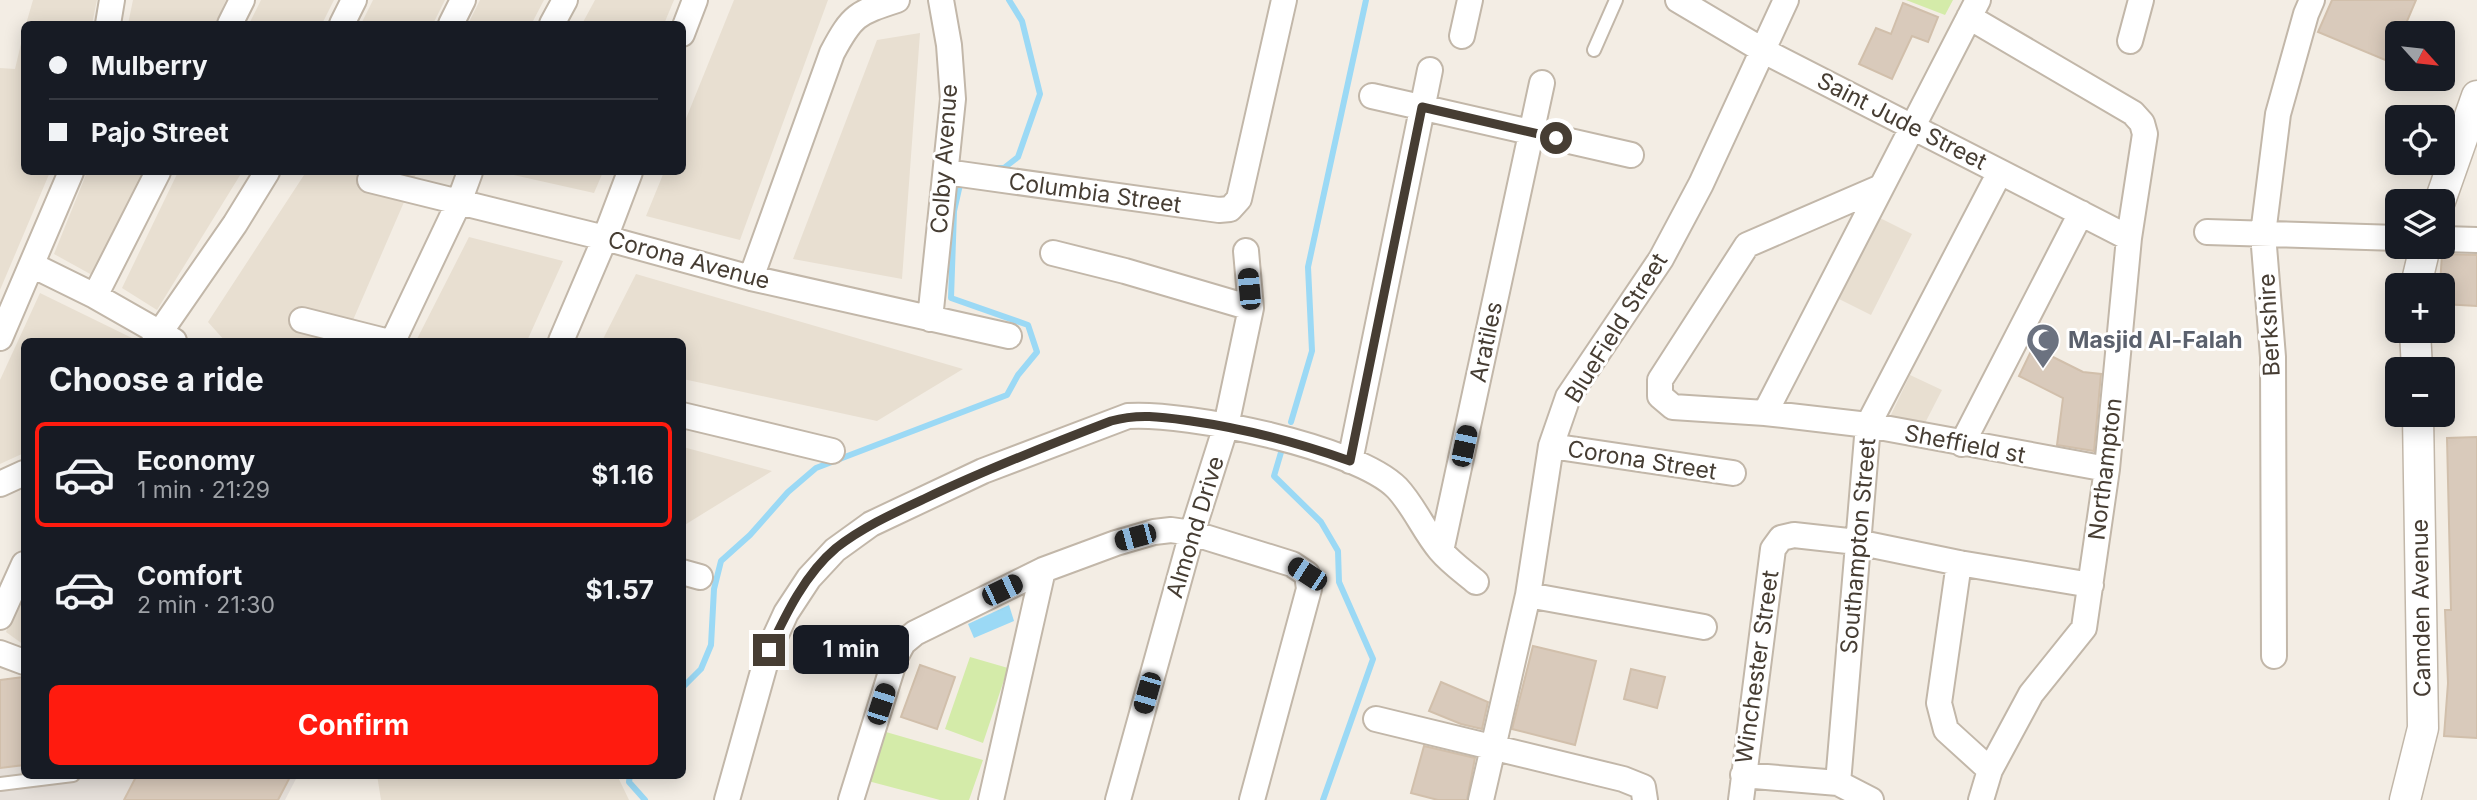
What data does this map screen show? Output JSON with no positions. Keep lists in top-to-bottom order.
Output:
{
  "streets": {
    "street": [
      "Saint Jude Street",
      "Colby Avenue",
      "Columbia Street",
      "Corona Avenue",
      "Berkshire",
      "BlueField Street",
      "Aratiles",
      "Sheffield st",
      "Corona Street",
      "Northampton",
      "Almond Drive",
      "Southampton Street",
      "Camden Avenue",
      "Winchester Street"
    ]
  },
  "crossings": [
    ["Saint Jude Street", "BlueField Street"],
    ["Saint Jude Street", "Northampton"],
    ["Saint Jude Street", "Southampton Street"],
    ["Colby Avenue", "Columbia Street"],
    ["Colby Avenue", "Corona Avenue"],
    ["BlueField Street", "Corona Street"],
    ["Sheffield st", "Northampton"],
    ["Sheffield st", "Southampton Street"],
    ["Southampton Street", "Winchester Street"]
  ],
  "places": {
    "mosque": ["Masjid Al-Falah"]
  },
  "north": "bottom right",
  "page": {
    "map_buttons": ["+", "−"],
    "banner": ["Mulberry", "Pajo Street"],
    "heading": "Choose a ride",
    "list": [
      {
        "name": "Economy",
        "note": "1 min · 21:29",
        "value": "$1.16"
      },
      {
        "name": "Comfort",
        "note": "2 min · 21:30",
        "value": "$1.57"
      }
    ],
    "bubble": "1 min",
    "buttons": "Confirm"
  }
}
